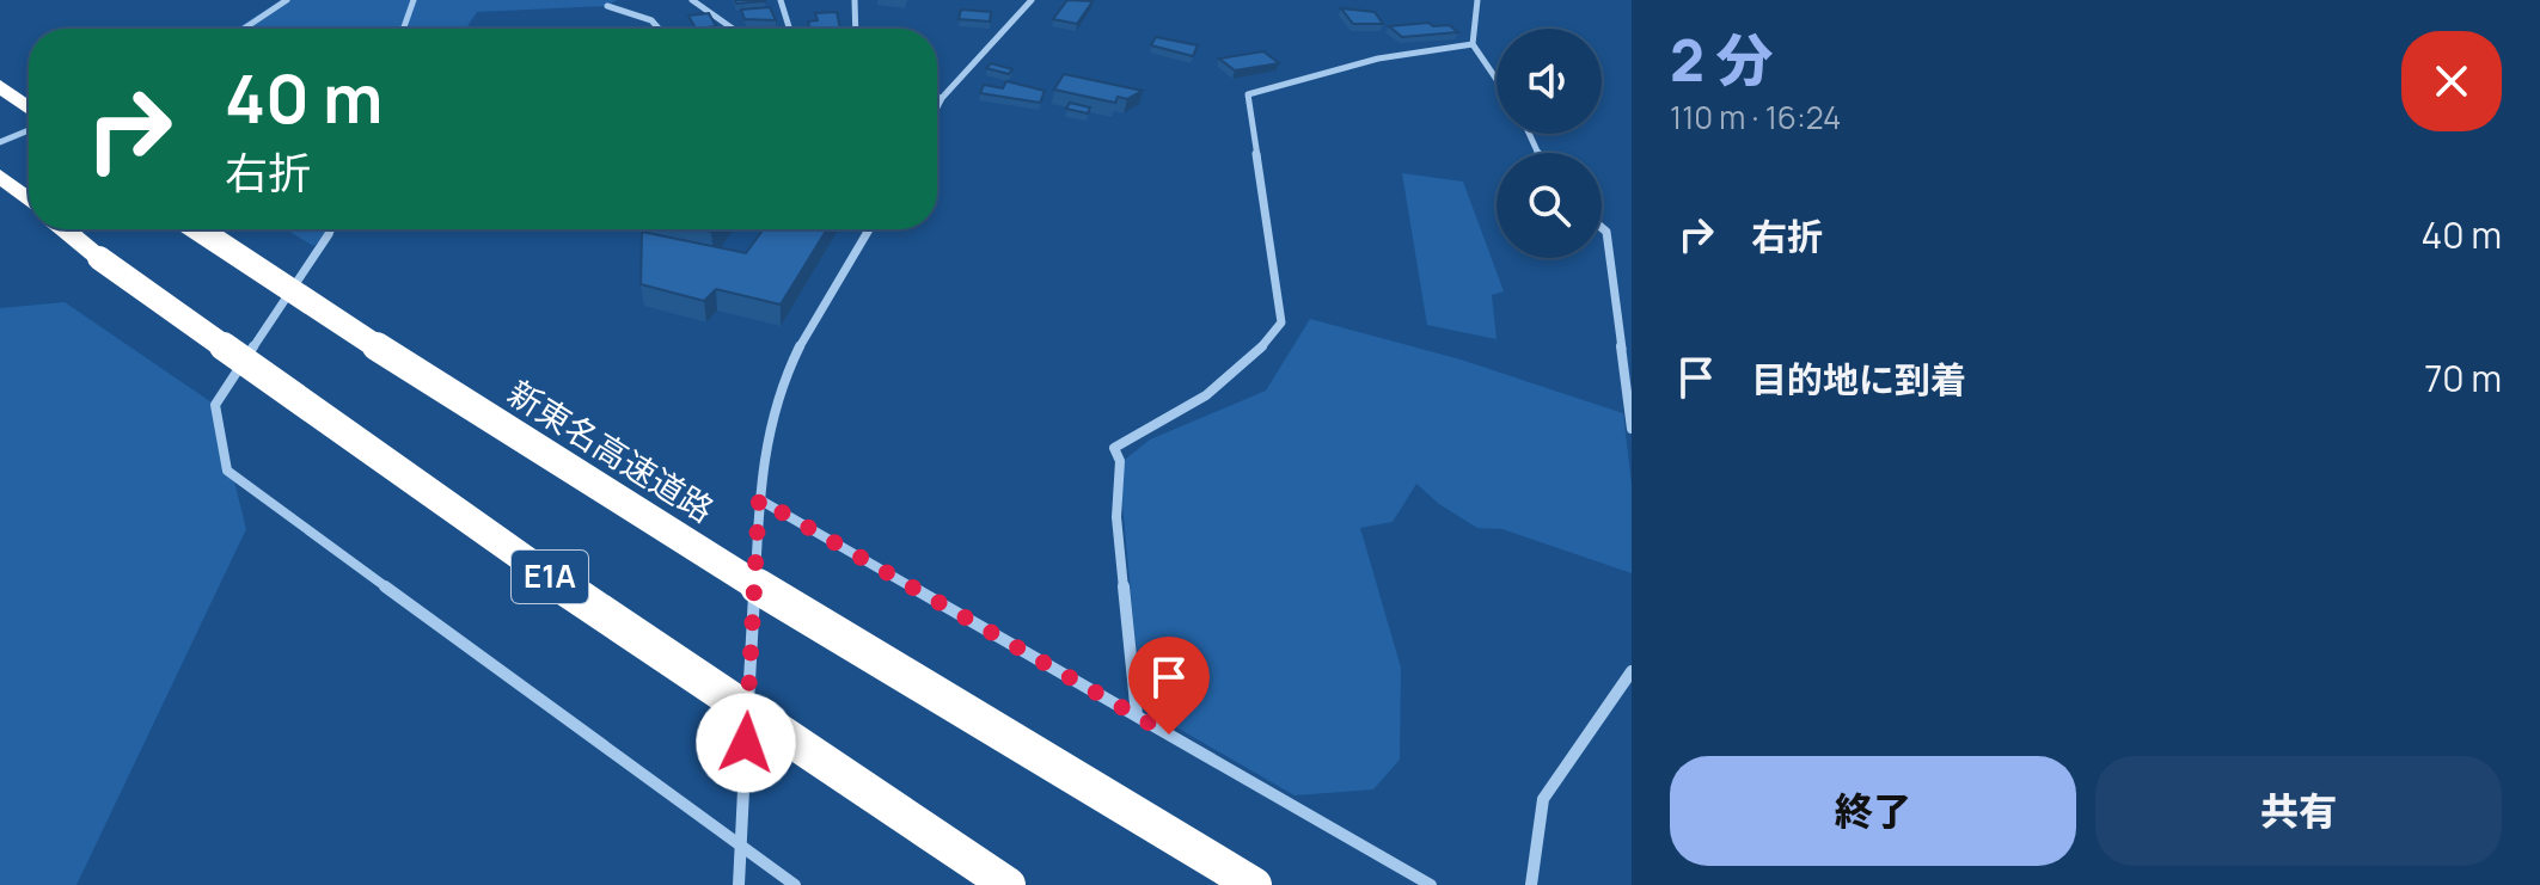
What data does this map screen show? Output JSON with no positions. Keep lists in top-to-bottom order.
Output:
{
  "streets": {
    "highway": ["新東名高速道路", "E1A"]
  },
  "page": {
    "heading": ["2 分", "110 m · 16:24"],
    "turn": ["40 m", "右折"],
    "list": [
      {
        "name": "右折",
        "value": "40 m"
      },
      {
        "name": "目的地に到着",
        "value": "70 m"
      }
    ],
    "buttons": ["終了", "共有"]
  }
}
